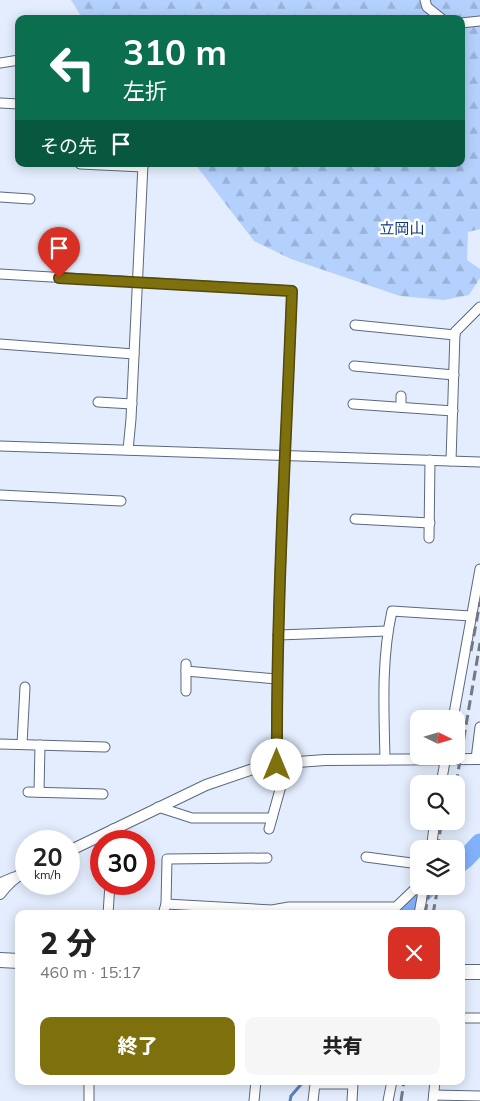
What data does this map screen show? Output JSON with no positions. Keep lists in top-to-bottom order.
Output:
{
  "parks": ["立岡山"],
  "north": "right",
  "page": {
    "turn": ["310 m", "左折"],
    "then": "その先",
    "speed": "20 km/h",
    "limit": "30",
    "heading": ["2 分", "460 m · 15:17"],
    "buttons": ["終了", "共有"]
  }
}
